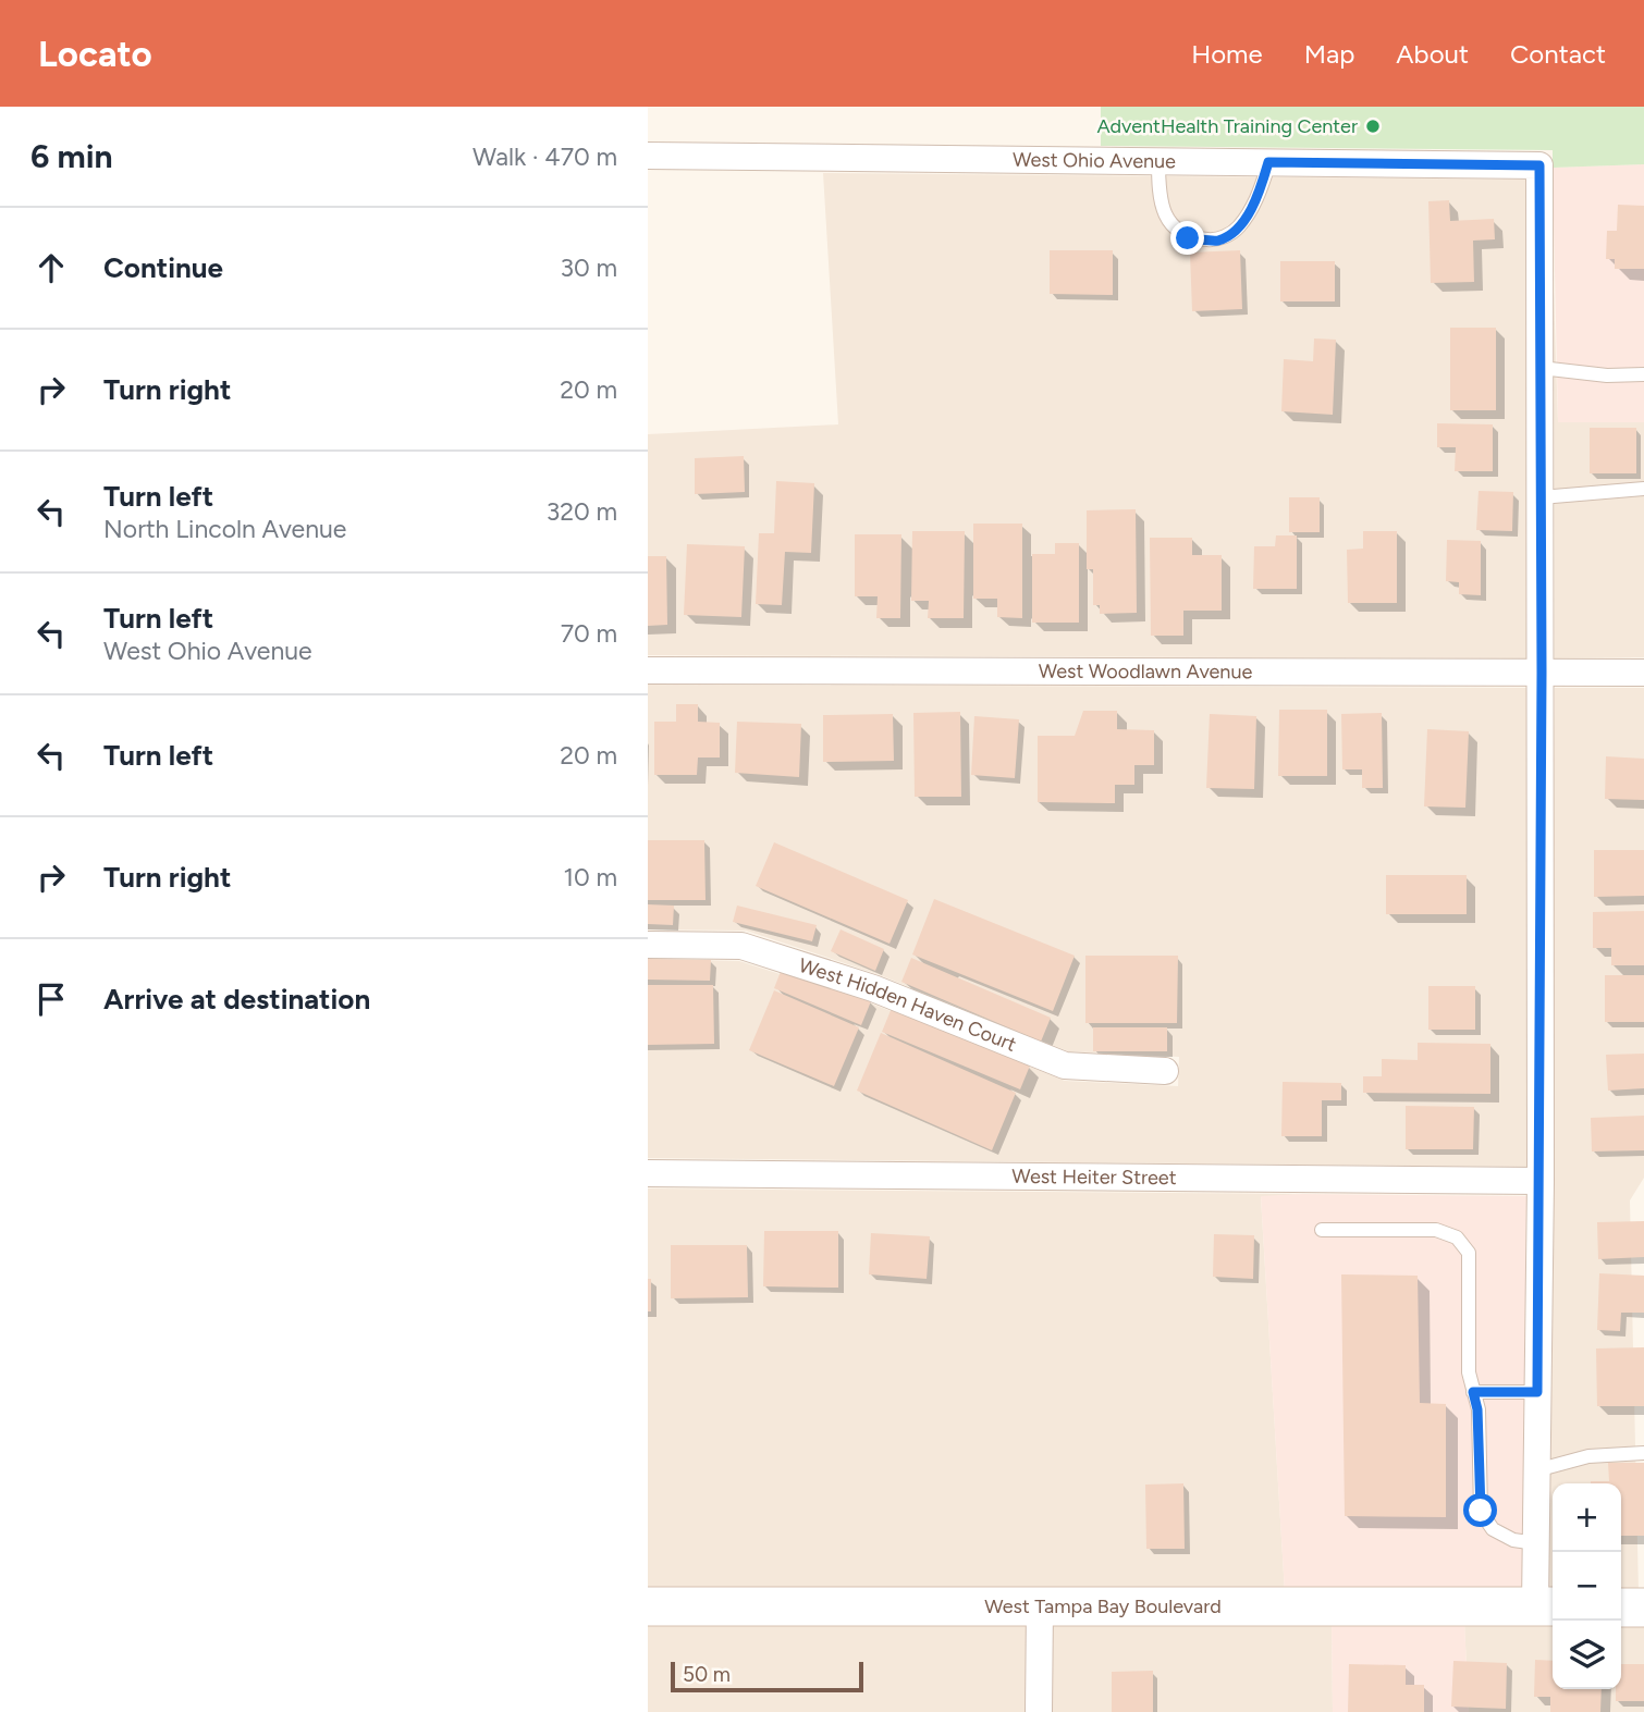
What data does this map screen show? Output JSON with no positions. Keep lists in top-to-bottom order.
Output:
{
  "streets": {
    "street": [
      "West Ohio Avenue",
      "West Woodlawn Avenue",
      "West Hidden Haven Court",
      "West Heiter Street",
      "West Tampa Bay Boulevard"
    ]
  },
  "places": ["AdventHealth Training Center"],
  "scale_bar": "50 m",
  "page": {
    "header": "Locato",
    "nav": [
      "Home",
      "Map",
      "About",
      "Contact"
    ],
    "heading": ["6 min", "Walk · 470 m"],
    "list": [
      ["Continue", "30 m"],
      ["Turn right", "20 m"],
      ["Turn left", "North Lincoln Avenue", "320 m"],
      ["Turn left", "West Ohio Avenue", "70 m"],
      ["Turn left", "20 m"],
      ["Turn right", "10 m"],
      "Arrive at destination"
    ],
    "map_buttons": ["+", "−"],
    "scale": "50 m"
  }
}
